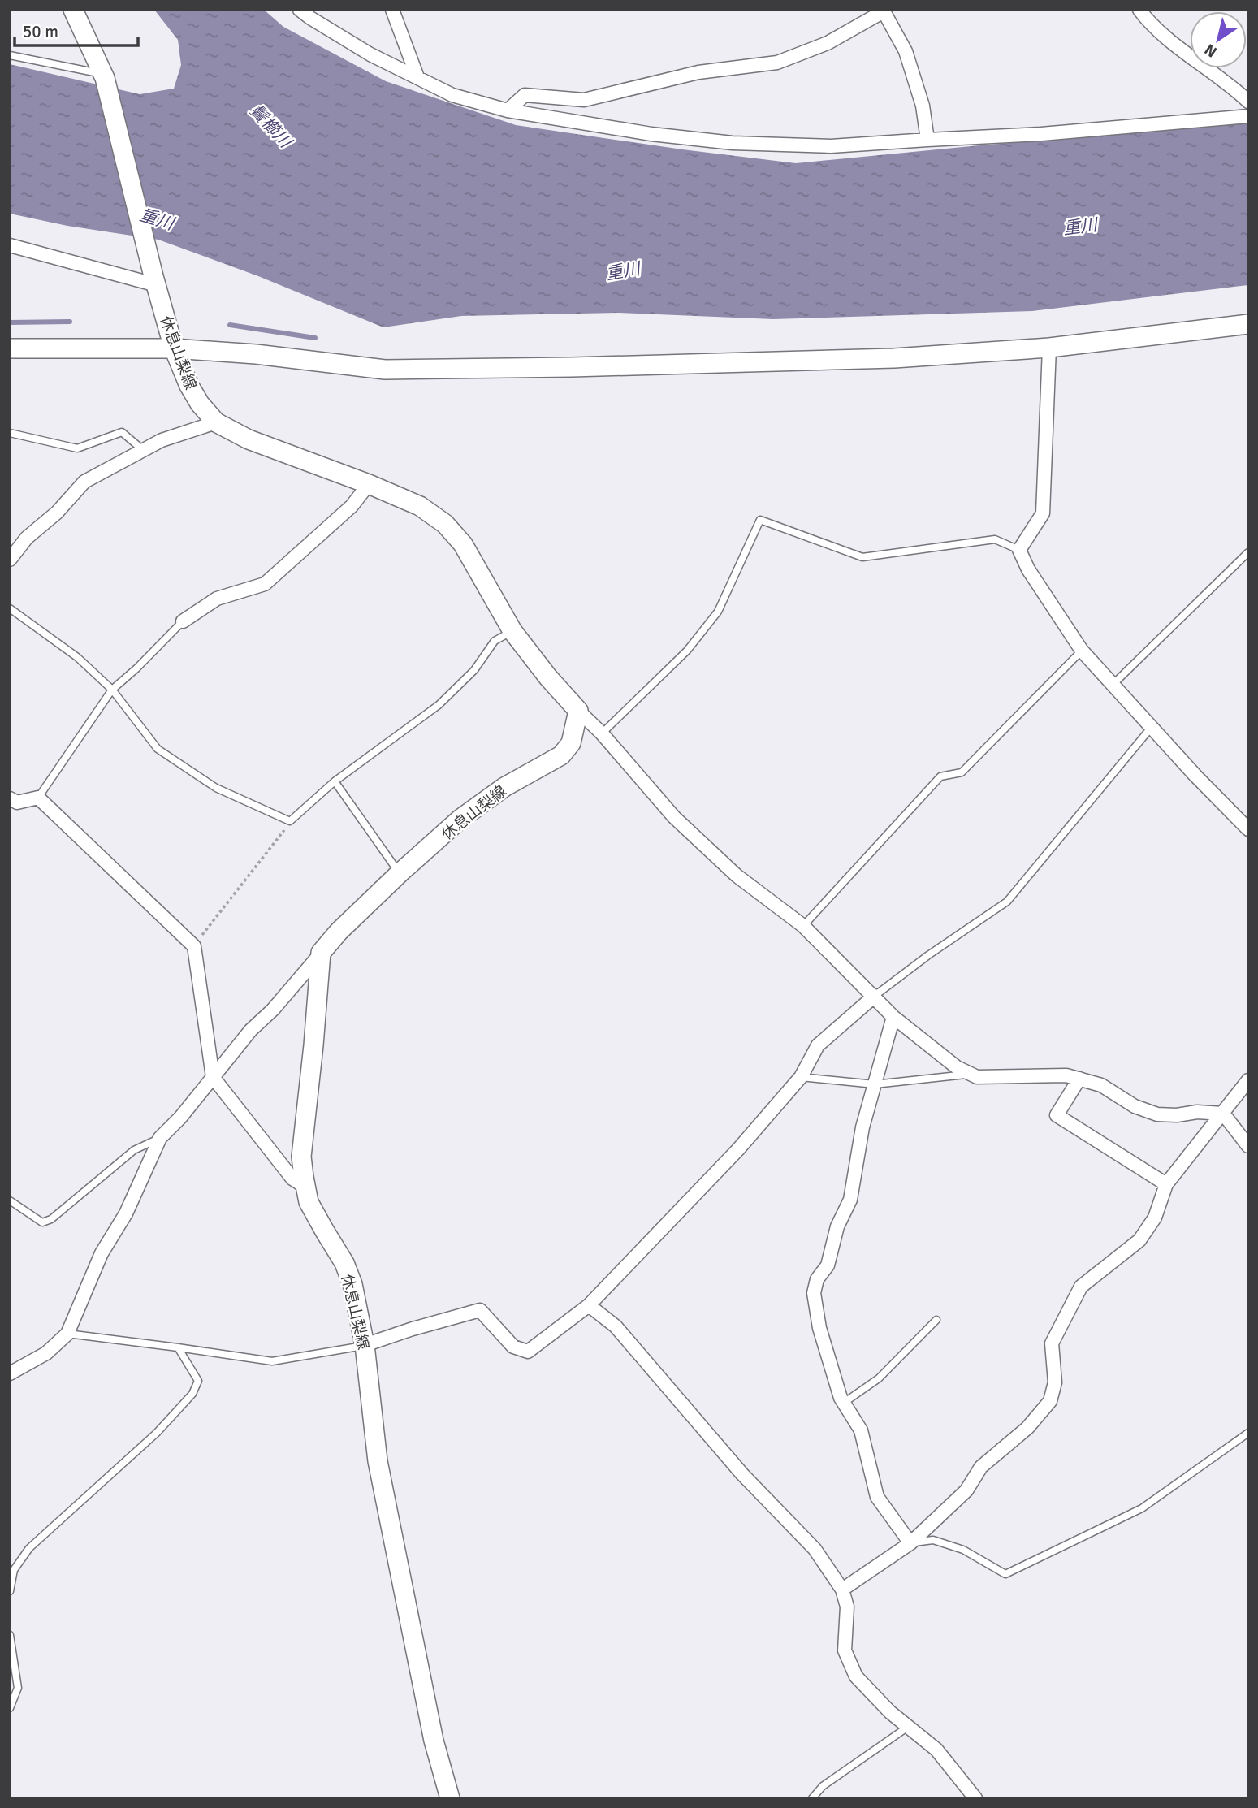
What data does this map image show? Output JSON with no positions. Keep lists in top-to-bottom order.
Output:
{
  "streets": {
    "main road": ["休息山梨線"]
  },
  "water": ["鬢櫛川", "重川"],
  "scale_bar": "50 m",
  "north": "bottom left"
}
